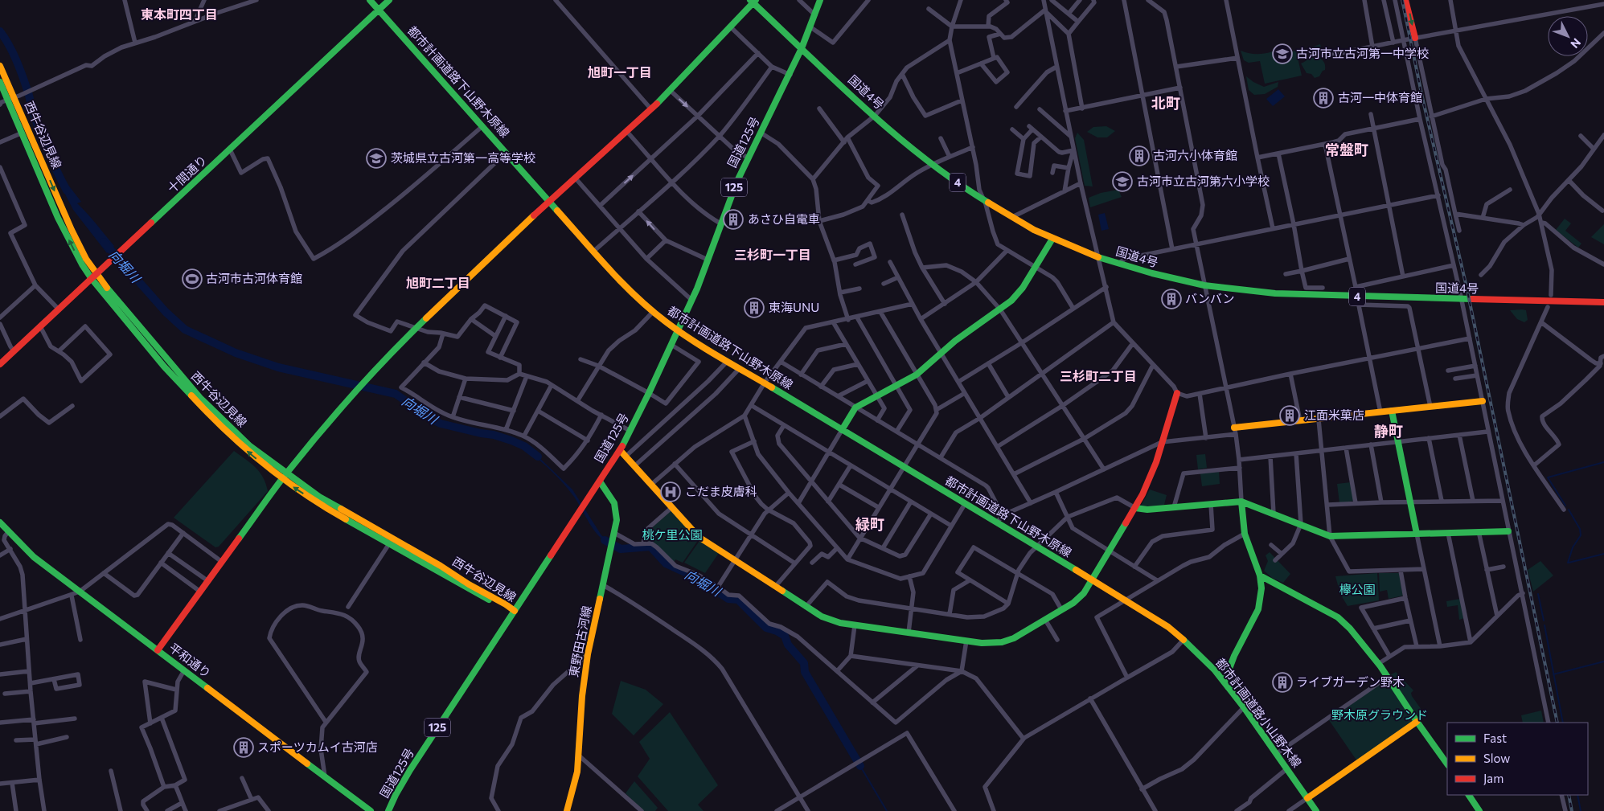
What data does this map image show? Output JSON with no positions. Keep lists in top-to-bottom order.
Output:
{
  "streets": {
    "main road": [
      "都市計画道路下山野木原線",
      "国道4号",
      "西牛谷辺見線",
      "国道125号",
      "十間通り",
      "4",
      "125",
      "東野田古河線",
      "平和通り",
      "都市計画道路小山野木線"
    ]
  },
  "crossings": [
    ["都市計画道路下山野木原線", "国道125号"],
    ["都市計画道路下山野木原線", "十間通り"],
    ["都市計画道路下山野木原線", "都市計画道路小山野木線"],
    ["国道4号", "国道125号"],
    ["西牛谷辺見線", "国道125号"],
    ["西牛谷辺見線", "十間通り"],
    ["国道125号", "東野田古河線"]
  ],
  "districts": [
    "東本町四丁目",
    "旭町一丁目",
    "北町",
    "常盤町",
    "三杉町一丁目",
    "旭町二丁目",
    "三杉町二丁目",
    "静町",
    "緑町"
  ],
  "water": ["向堀川"],
  "parks": ["桃ケ里公園", "欅公園", "野木原グラウンド"],
  "places": {
    "school or university": ["古河市立古河第一中学校", "茨城県立古河第一高等学校", "古河市立古河第六小学校"],
    "building": [
      "古河一中体育館",
      "古河六小体育館",
      "あさひ自電車",
      "バンバン",
      "東海UNU",
      "江面米菓店",
      "ライブガーデン野木",
      "スポーツカムイ古河店"
    ],
    "sports": ["古河市古河体育館"],
    "hospital": ["こだま皮膚科"]
  },
  "legend": ["Fast", "Slow", "Jam"],
  "north": "bottom right"
}
